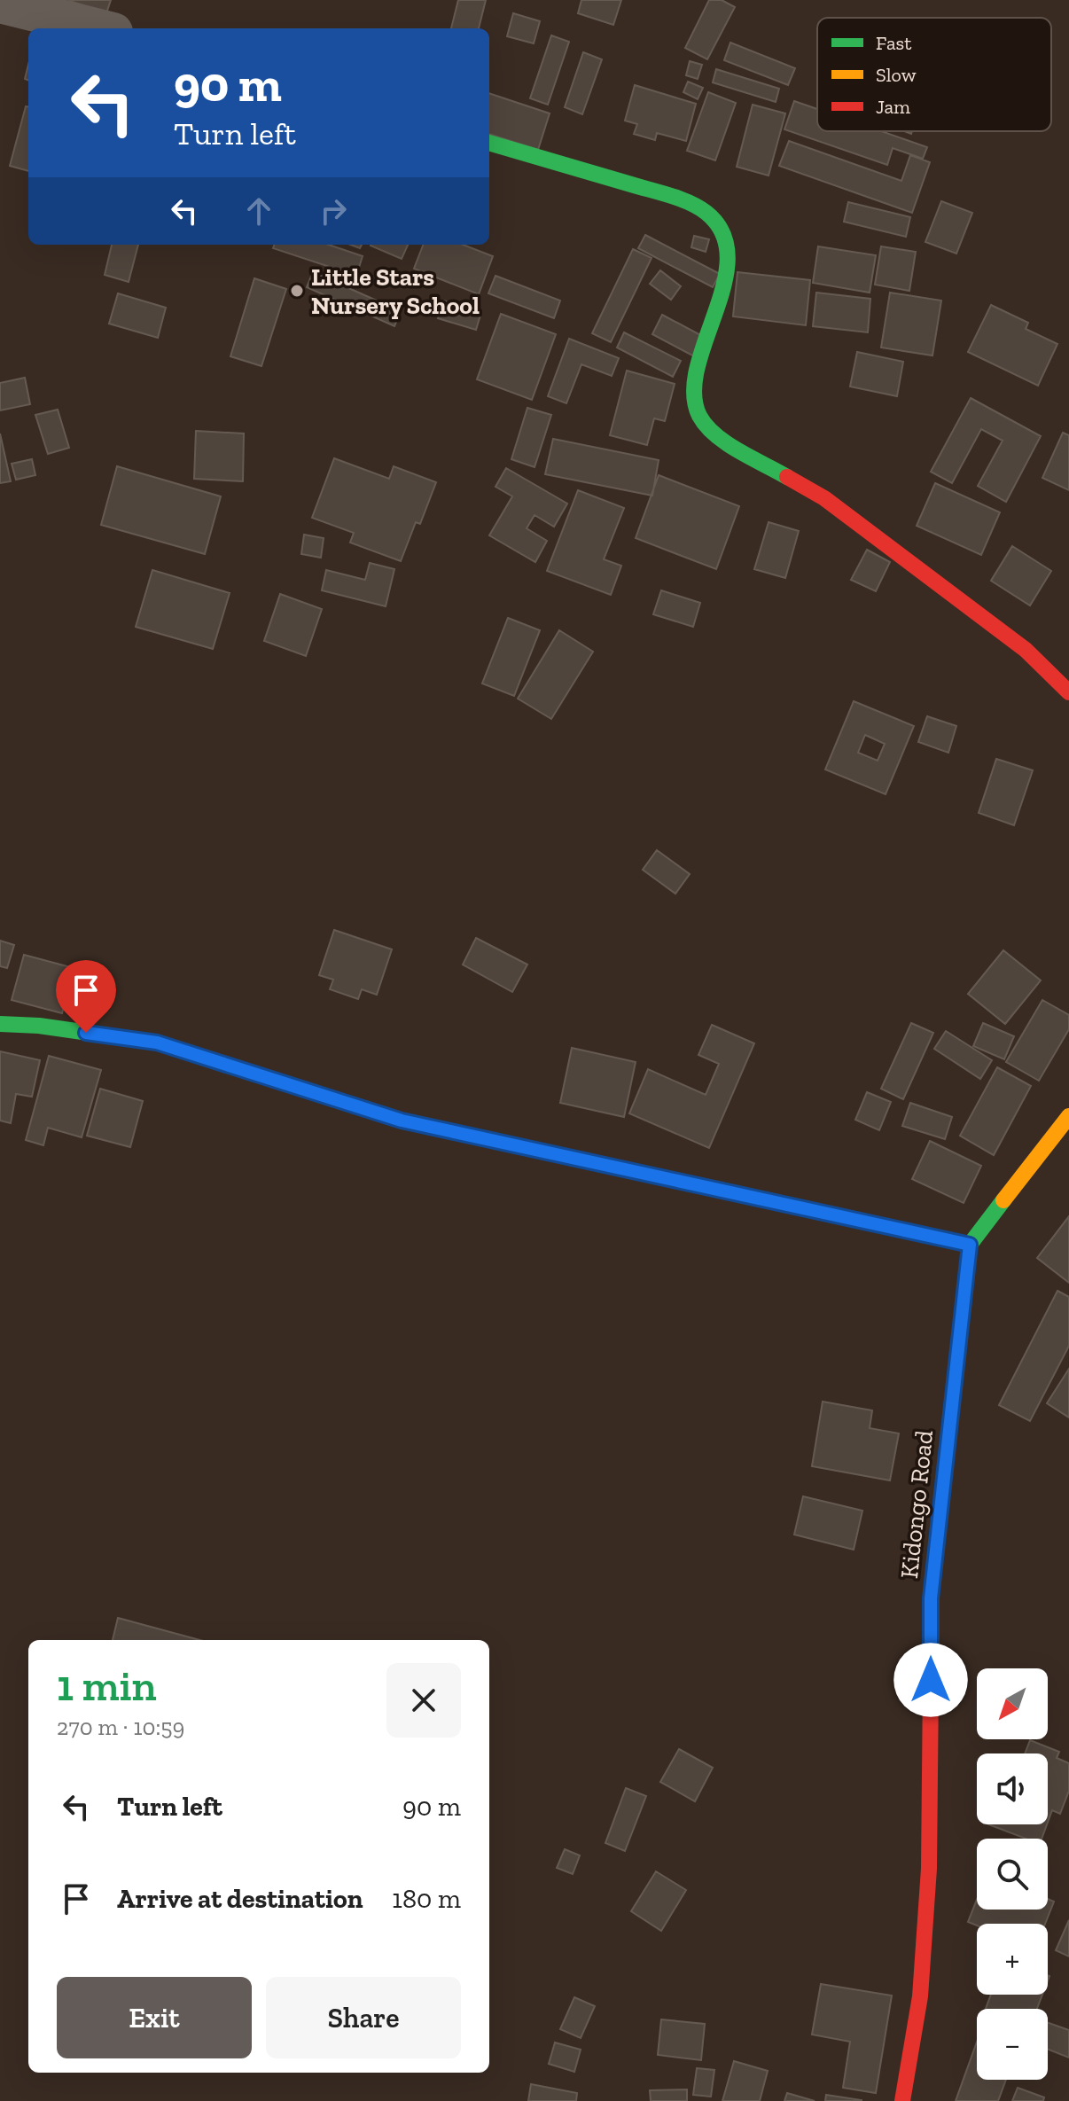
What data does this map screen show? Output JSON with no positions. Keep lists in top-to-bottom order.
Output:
{
  "streets": {
    "street": ["Kidongo Road"]
  },
  "places": ["Little Stars Nursery School"],
  "legend": ["Fast", "Slow", "Jam"],
  "north": "bottom left",
  "page": {
    "turn": ["90 m", "Turn left"],
    "heading": ["1 min", "270 m · 10:59"],
    "map_buttons": ["+", "−"],
    "list": [
      {
        "name": "Turn left",
        "value": "90 m"
      },
      {
        "name": "Arrive at destination",
        "value": "180 m"
      }
    ],
    "buttons": ["Exit", "Share"]
  }
}
